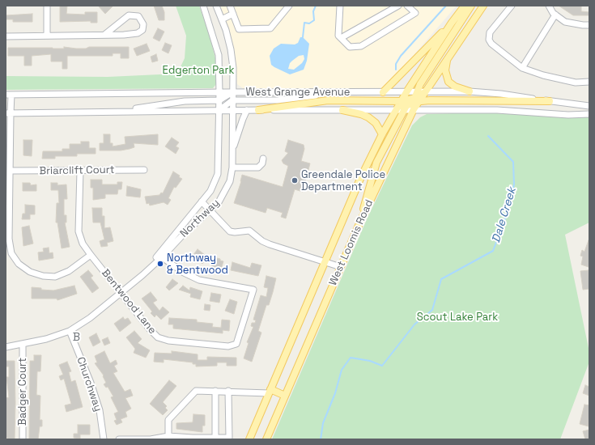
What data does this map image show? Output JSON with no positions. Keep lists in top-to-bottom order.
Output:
{
  "streets": {
    "main road": ["West Loomis Road"],
    "street": [
      "West Grange Avenue",
      "Briarclift Court",
      "Northway",
      "Bentwood Lane",
      "Churchway",
      "Badger Court"
    ]
  },
  "crossings": [
    ["West Grange Avenue", "Northway"],
    ["West Grange Avenue", "West Loomis Road"],
    ["Briarclift Court", "Bentwood Lane"],
    ["Northway", "Bentwood Lane"],
    ["Northway", "Churchway"],
    ["Northway", "Badger Court"]
  ],
  "districts": ["B"],
  "water": ["Dale Creek"],
  "parks": ["Edgerton Park", "Scout Lake Park"],
  "places": ["Greendale Police Department", "Northway & Bentwood"]
}
